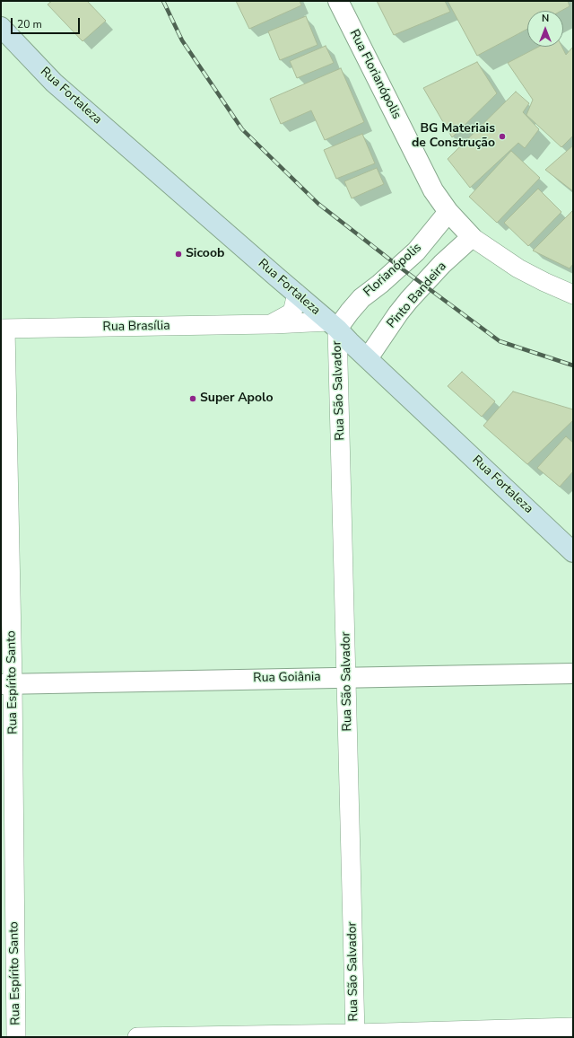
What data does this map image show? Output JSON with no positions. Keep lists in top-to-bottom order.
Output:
{
  "streets": {
    "main road": ["Rua Fortaleza"],
    "street": [
      "Rua Florianópolis",
      "Florianópolis",
      "Pinto Bandeira",
      "Rua Brasília",
      "Rua São Salvador",
      "Rua Goiânia",
      "Rua Espírito Santo"
    ]
  },
  "crossings": [
    ["Rua Florianópolis", "Florianópolis"],
    ["Rua Florianópolis", "Pinto Bandeira"],
    ["Rua Fortaleza", "Florianópolis"],
    ["Rua Fortaleza", "Pinto Bandeira"],
    ["Rua Fortaleza", "Rua Brasília"],
    ["Rua Fortaleza", "Rua São Salvador"],
    ["Florianópolis", "Rua Brasília"],
    ["Florianópolis", "Rua São Salvador"],
    ["Rua Brasília", "Rua São Salvador"],
    ["Rua Brasília", "Rua Espírito Santo"],
    ["Rua São Salvador", "Rua Goiânia"],
    ["Rua Goiânia", "Rua Espírito Santo"]
  ],
  "places": ["BG Materiais de Construção", "Sicoob", "Super Apolo"],
  "scale_bar": "20 m",
  "north": "top"
}
